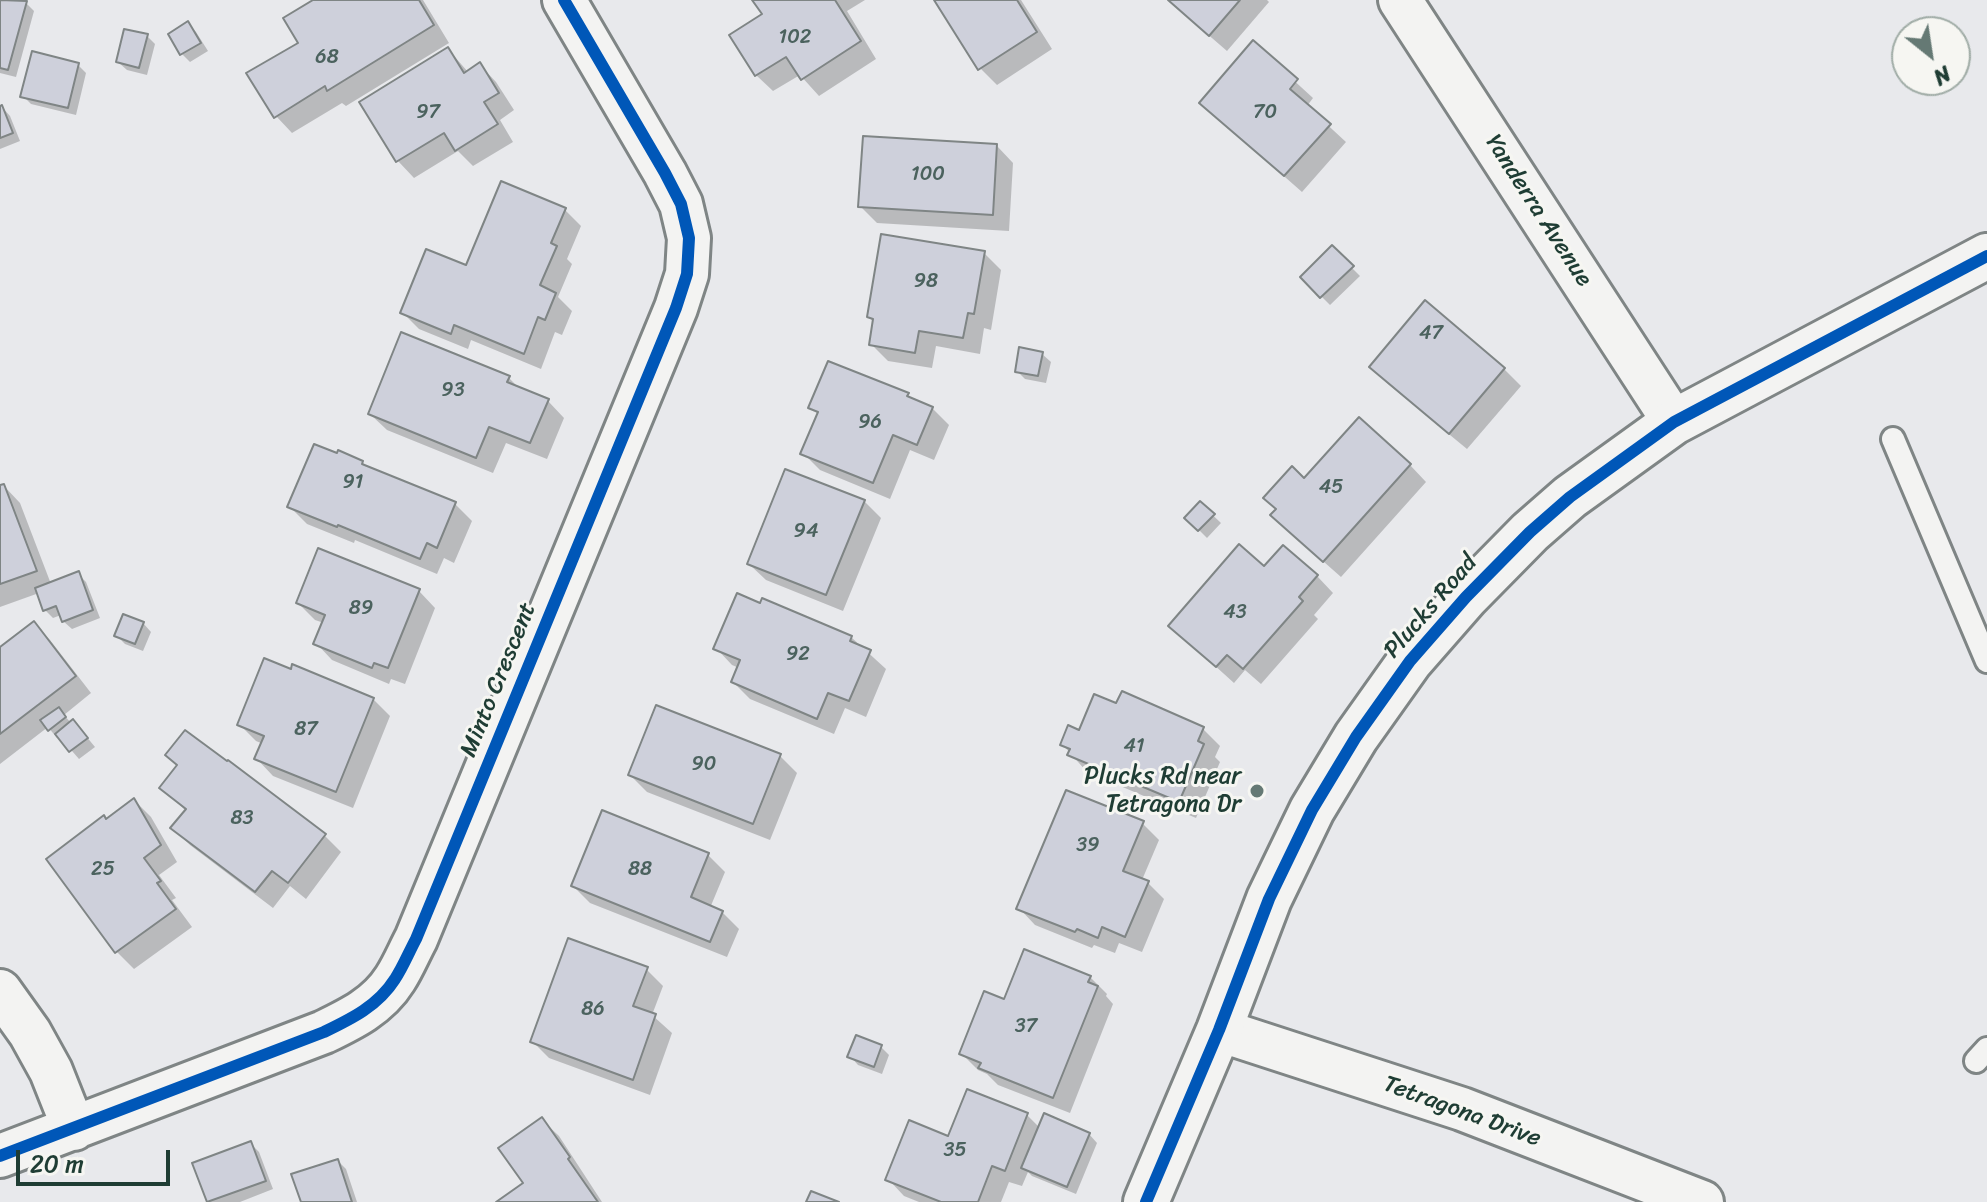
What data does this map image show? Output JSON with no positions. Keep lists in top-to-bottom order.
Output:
{
  "streets": {
    "street": [
      "Yanderra Avenue",
      "Plucks Road",
      "Minto Crescent",
      "Tetragona Drive"
    ]
  },
  "crossings": [
    ["Yanderra Avenue", "Plucks Road"],
    ["Plucks Road", "Tetragona Drive"]
  ],
  "places": ["Plucks Rd near Tetragona Dr"],
  "house_numbers": [
    "102",
    "68",
    "97",
    "70",
    "100",
    "98",
    "47",
    "93",
    "96",
    "91",
    "45",
    "94",
    "89",
    "43",
    "92",
    "87",
    "41",
    "90",
    "83",
    "39",
    "25",
    "88",
    "86",
    "37",
    "35"
  ],
  "scale_bar": "20 m",
  "north": "bottom right"
}
